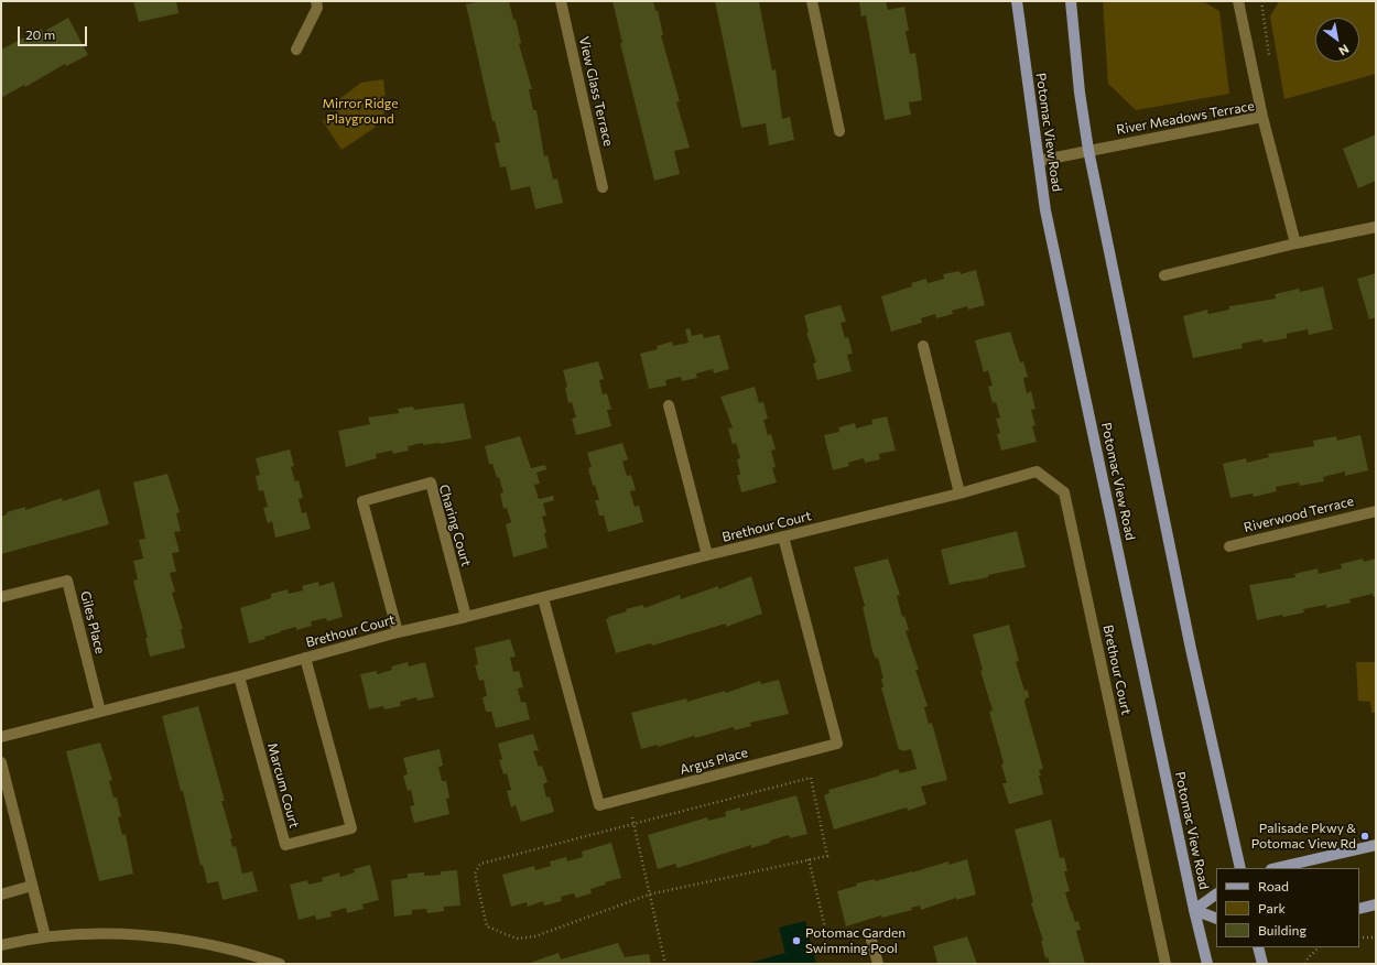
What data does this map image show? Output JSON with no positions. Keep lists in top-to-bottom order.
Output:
{
  "streets": {
    "main road": ["Potomac View Road"],
    "street": [
      "View Glass Terrace",
      "River Meadows Terrace",
      "Riverwood Terrace",
      "Charing Court",
      "Brethour Court",
      "Giles Place",
      "Argus Place",
      "Marcum Court"
    ]
  },
  "crossings": [
    ["River Meadows Terrace", "Potomac View Road"],
    ["Charing Court", "Brethour Court"],
    ["Brethour Court", "Giles Place"],
    ["Brethour Court", "Argus Place"],
    ["Brethour Court", "Marcum Court"]
  ],
  "parks": ["Mirror Ridge Playground"],
  "places": ["Palisade Pkwy & Potomac View Rd", "Potomac Garden Swimming Pool"],
  "legend": ["Road", "Park", "Building"],
  "scale_bar": "20 m",
  "north": "bottom right"
}
